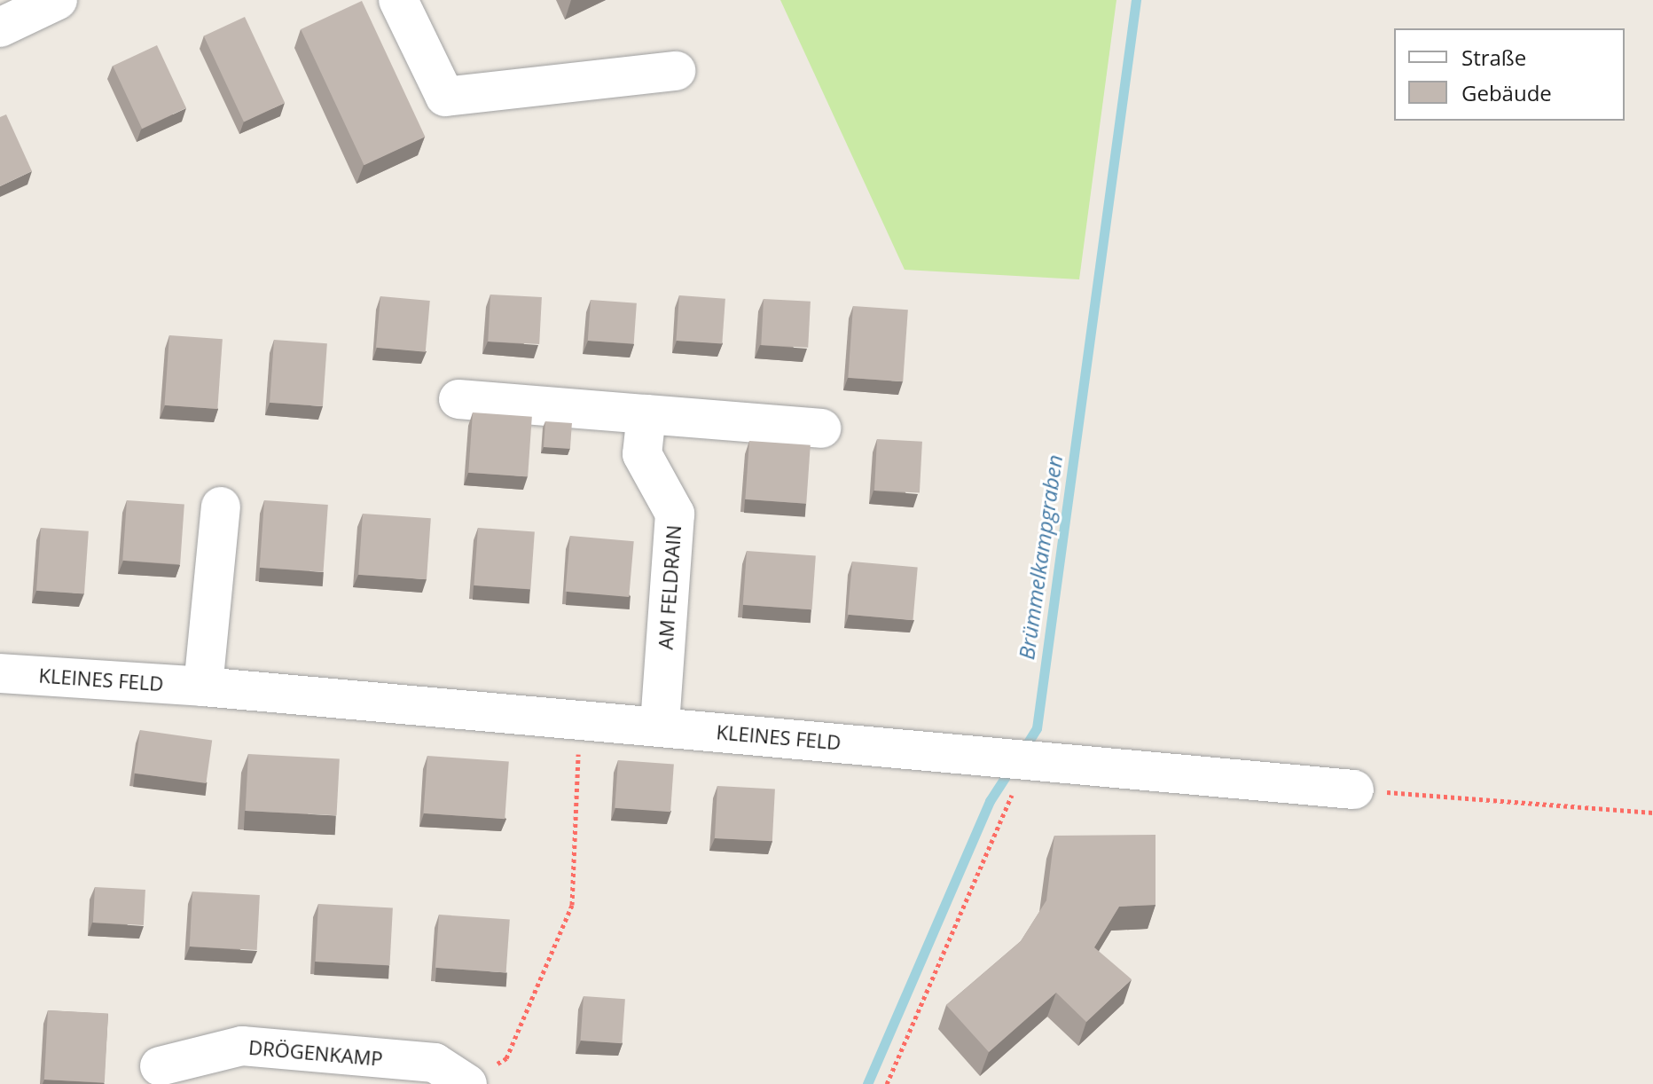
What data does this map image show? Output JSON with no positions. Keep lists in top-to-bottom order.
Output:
{
  "streets": {
    "street": ["AM FELDRAIN", "KLEINES FELD", "DRÖGENKAMP"]
  },
  "crossings": [
    ["AM FELDRAIN", "KLEINES FELD"]
  ],
  "water": ["Brümmelkampgraben"],
  "legend": ["Straße", "Gebäude"]
}
